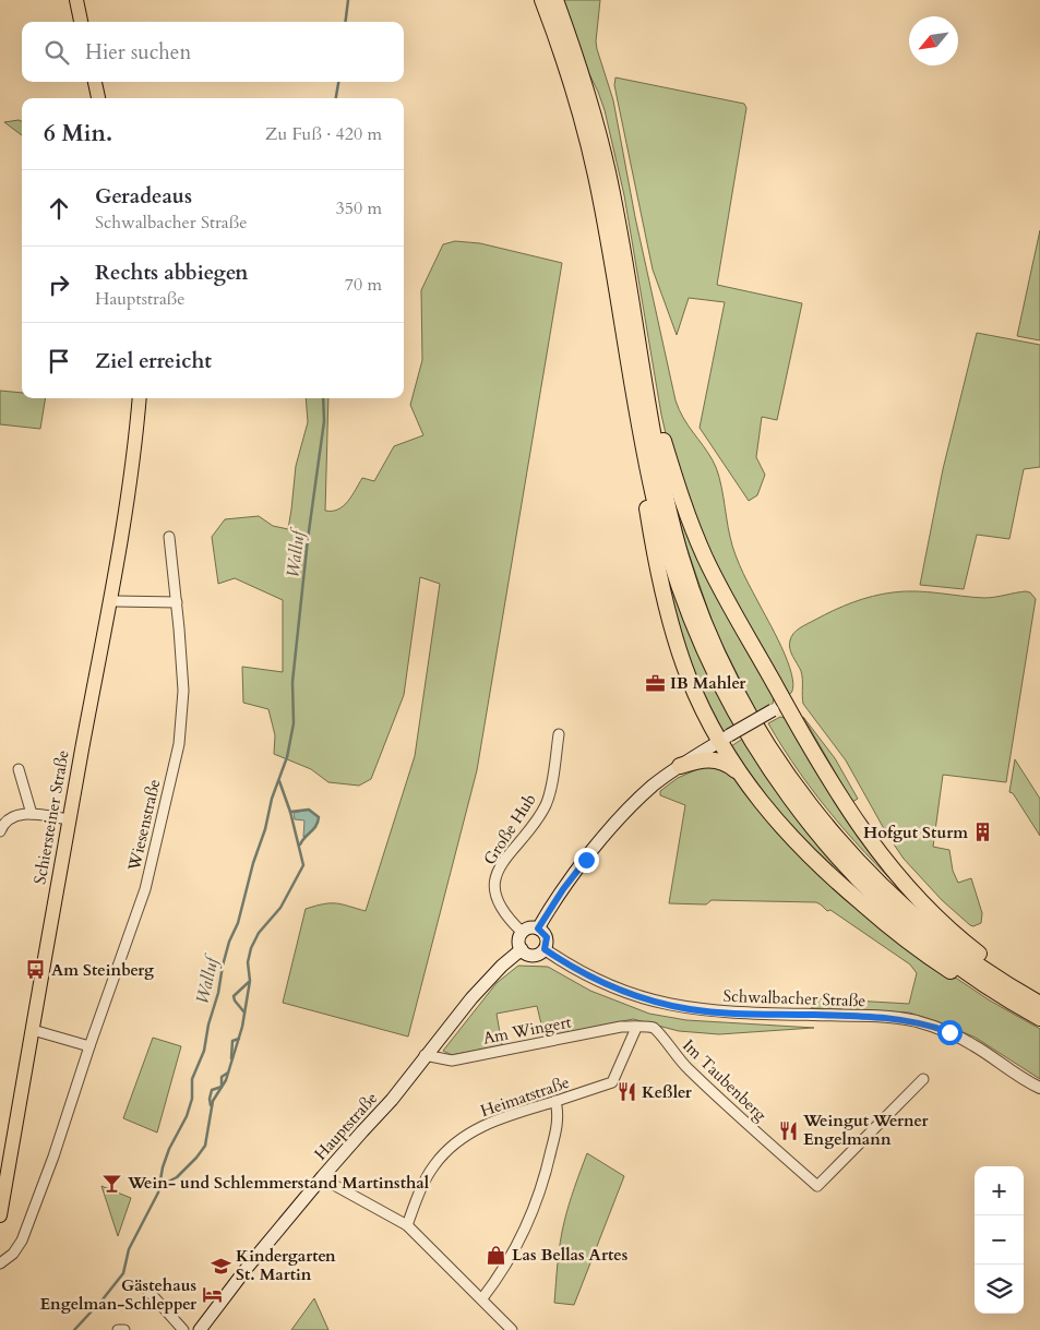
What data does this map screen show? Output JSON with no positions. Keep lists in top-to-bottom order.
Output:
{
  "streets": {
    "main road": ["Schiersteiner Straße", "Hauptstraße"],
    "street": [
      "Wiesenstraße",
      "Große Hub",
      "Schwalbacher Straße",
      "Am Wingert",
      "Im Taubenberg",
      "Heimatstraße"
    ]
  },
  "crossings": [
    ["Große Hub", "Schwalbacher Straße"],
    ["Große Hub", "Hauptstraße"],
    ["Schwalbacher Straße", "Hauptstraße"],
    ["Am Wingert", "Im Taubenberg"],
    ["Am Wingert", "Heimatstraße"],
    ["Am Wingert", "Hauptstraße"],
    ["Im Taubenberg", "Heimatstraße"]
  ],
  "water": ["Walluf"],
  "places": {
    "office": ["IB Mahler"],
    "building": ["Hofgut Sturm"],
    "bus stop": ["Am Steinberg"],
    "restaurant": ["Keßler", "Weingut Werner Engelmann"],
    "bar": ["Wein- und Schlemmerstand Martinsthal"],
    "shop": ["Las Bellas Artes"],
    "school or university": ["Kindergarten St. Martin"],
    "hotel": ["Gästehaus Engelman-Schlepper"]
  },
  "north": "bottom left",
  "page": {
    "search": "Hier suchen",
    "heading": ["6 Min.", "Zu Fuß · 420 m"],
    "list": [
      ["Geradeaus", "Schwalbacher Straße", "350 m"],
      ["Rechts abbiegen", "Hauptstraße", "70 m"],
      "Ziel erreicht"
    ],
    "map_buttons": ["+", "−"]
  }
}
